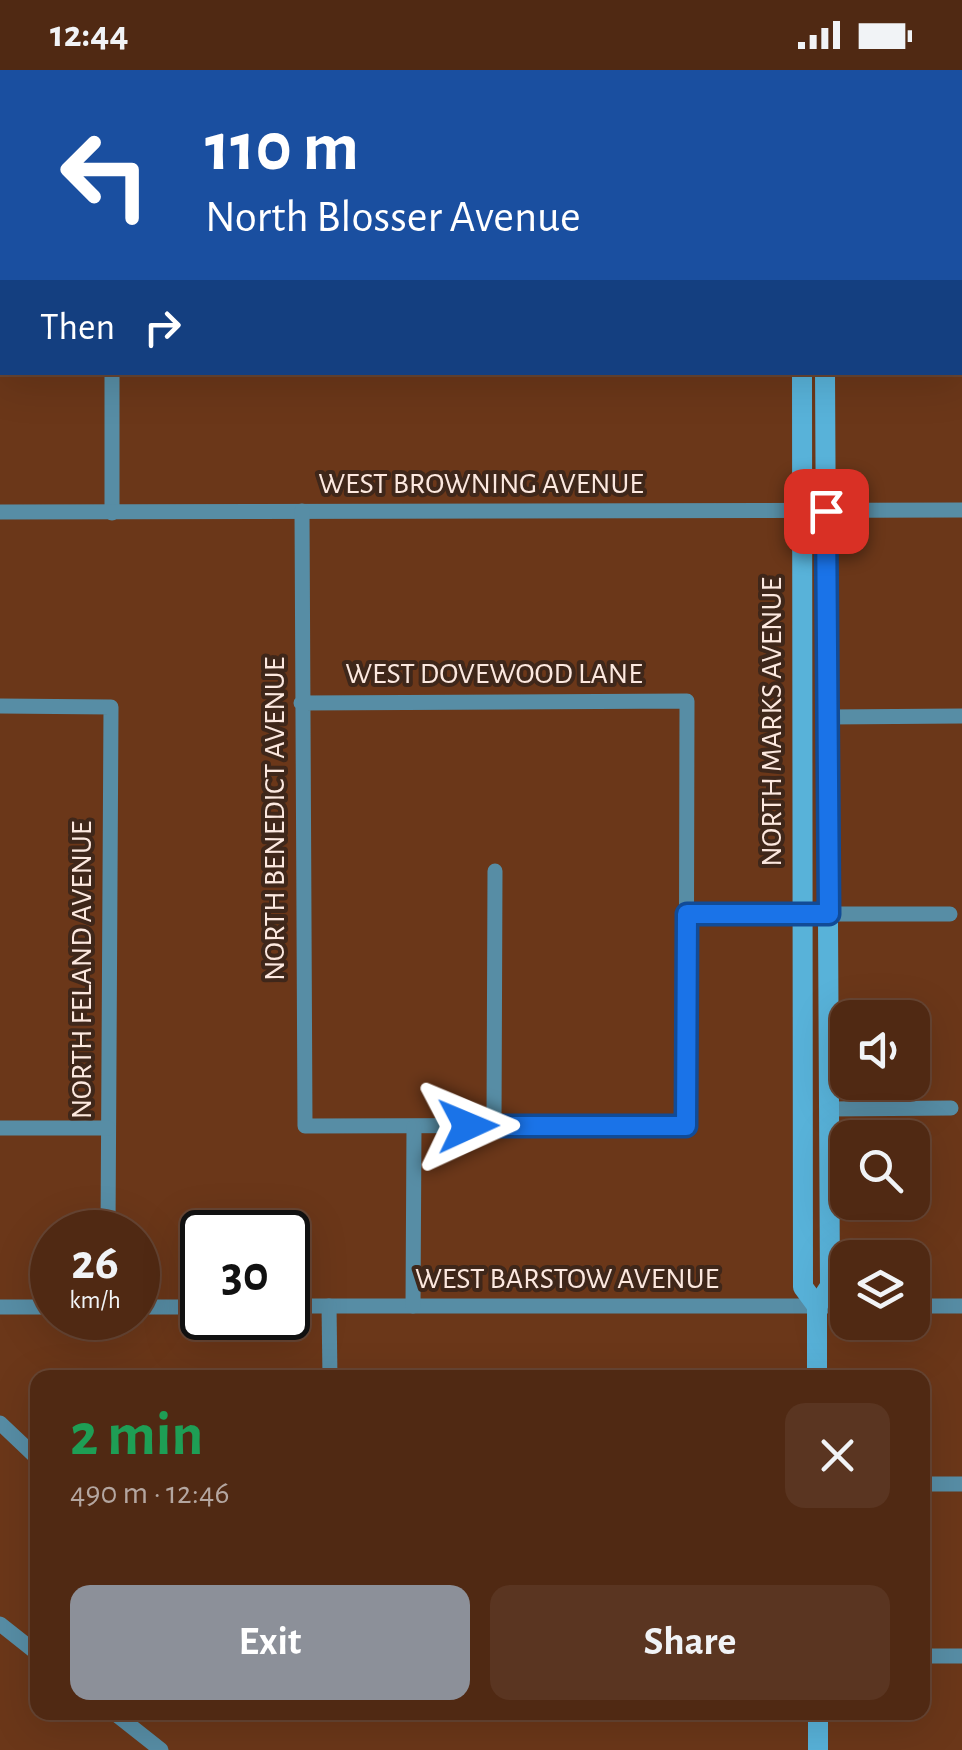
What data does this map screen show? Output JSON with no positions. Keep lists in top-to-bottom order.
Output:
{
  "streets": {
    "main road": ["NORTH MARKS AVENUE"],
    "street": [
      "WEST BROWNING AVENUE",
      "WEST DOVEWOOD LANE",
      "NORTH BENEDICT AVENUE",
      "NORTH FELAND AVENUE",
      "WEST BARSTOW AVENUE"
    ]
  },
  "crossings": [
    ["WEST BROWNING AVENUE", "NORTH MARKS AVENUE"],
    ["WEST BROWNING AVENUE", "NORTH BENEDICT AVENUE"],
    ["WEST DOVEWOOD LANE", "NORTH BENEDICT AVENUE"],
    ["NORTH MARKS AVENUE", "WEST BARSTOW AVENUE"]
  ],
  "page": {
    "status": "12:44",
    "turn": ["110 m", "North Blosser Avenue"],
    "then": "Then",
    "speed": "26 km/h",
    "limit": "30",
    "heading": ["2 min", "490 m · 12:46"],
    "buttons": ["Exit", "Share"]
  }
}
